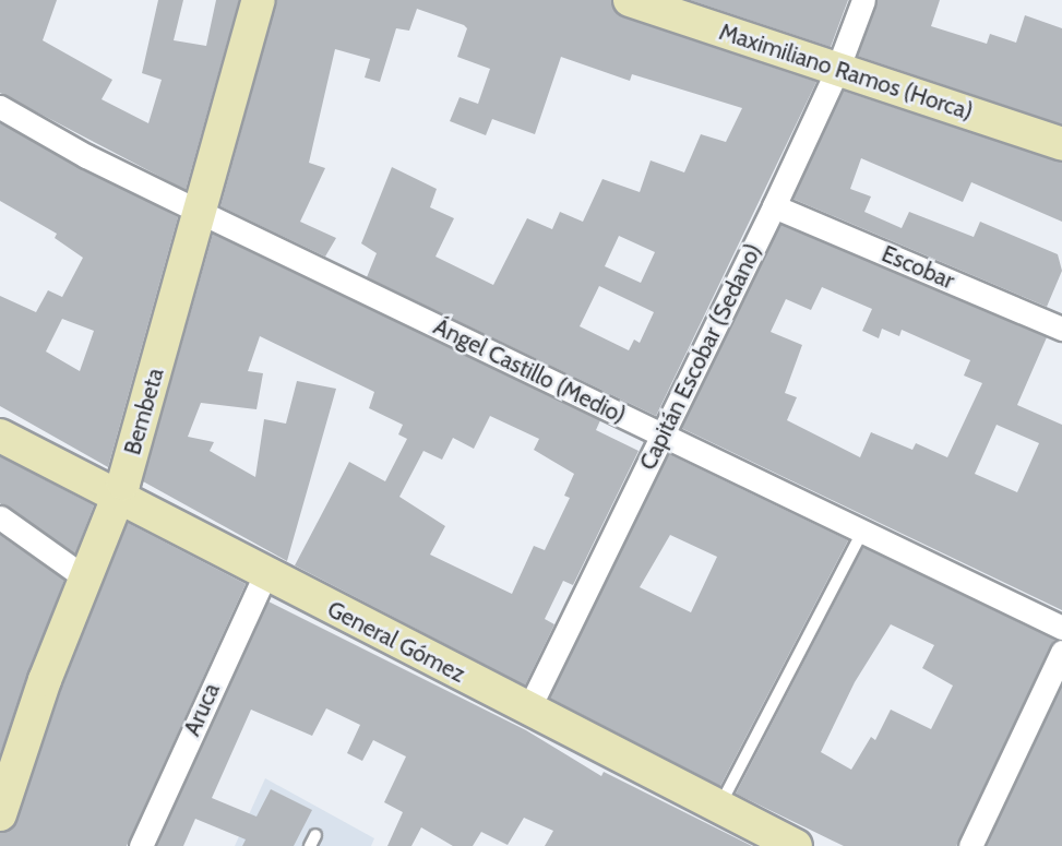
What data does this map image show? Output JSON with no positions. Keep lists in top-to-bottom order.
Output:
{
  "streets": {
    "street": [
      "Maximiliano Ramos (Horca)",
      "Escobar",
      "Capitán Escobar (Sedano)",
      "Ángel Castillo (Medio)",
      "Bembeta",
      "General Gómez",
      "Aruca"
    ]
  },
  "crossings": [
    ["Maximiliano Ramos (Horca)", "Capitán Escobar (Sedano)"],
    ["Escobar", "Capitán Escobar (Sedano)"],
    ["Capitán Escobar (Sedano)", "Ángel Castillo (Medio)"],
    ["Capitán Escobar (Sedano)", "General Gómez"],
    ["Ángel Castillo (Medio)", "Bembeta"],
    ["Bembeta", "General Gómez"],
    ["General Gómez", "Aruca"]
  ]
}
